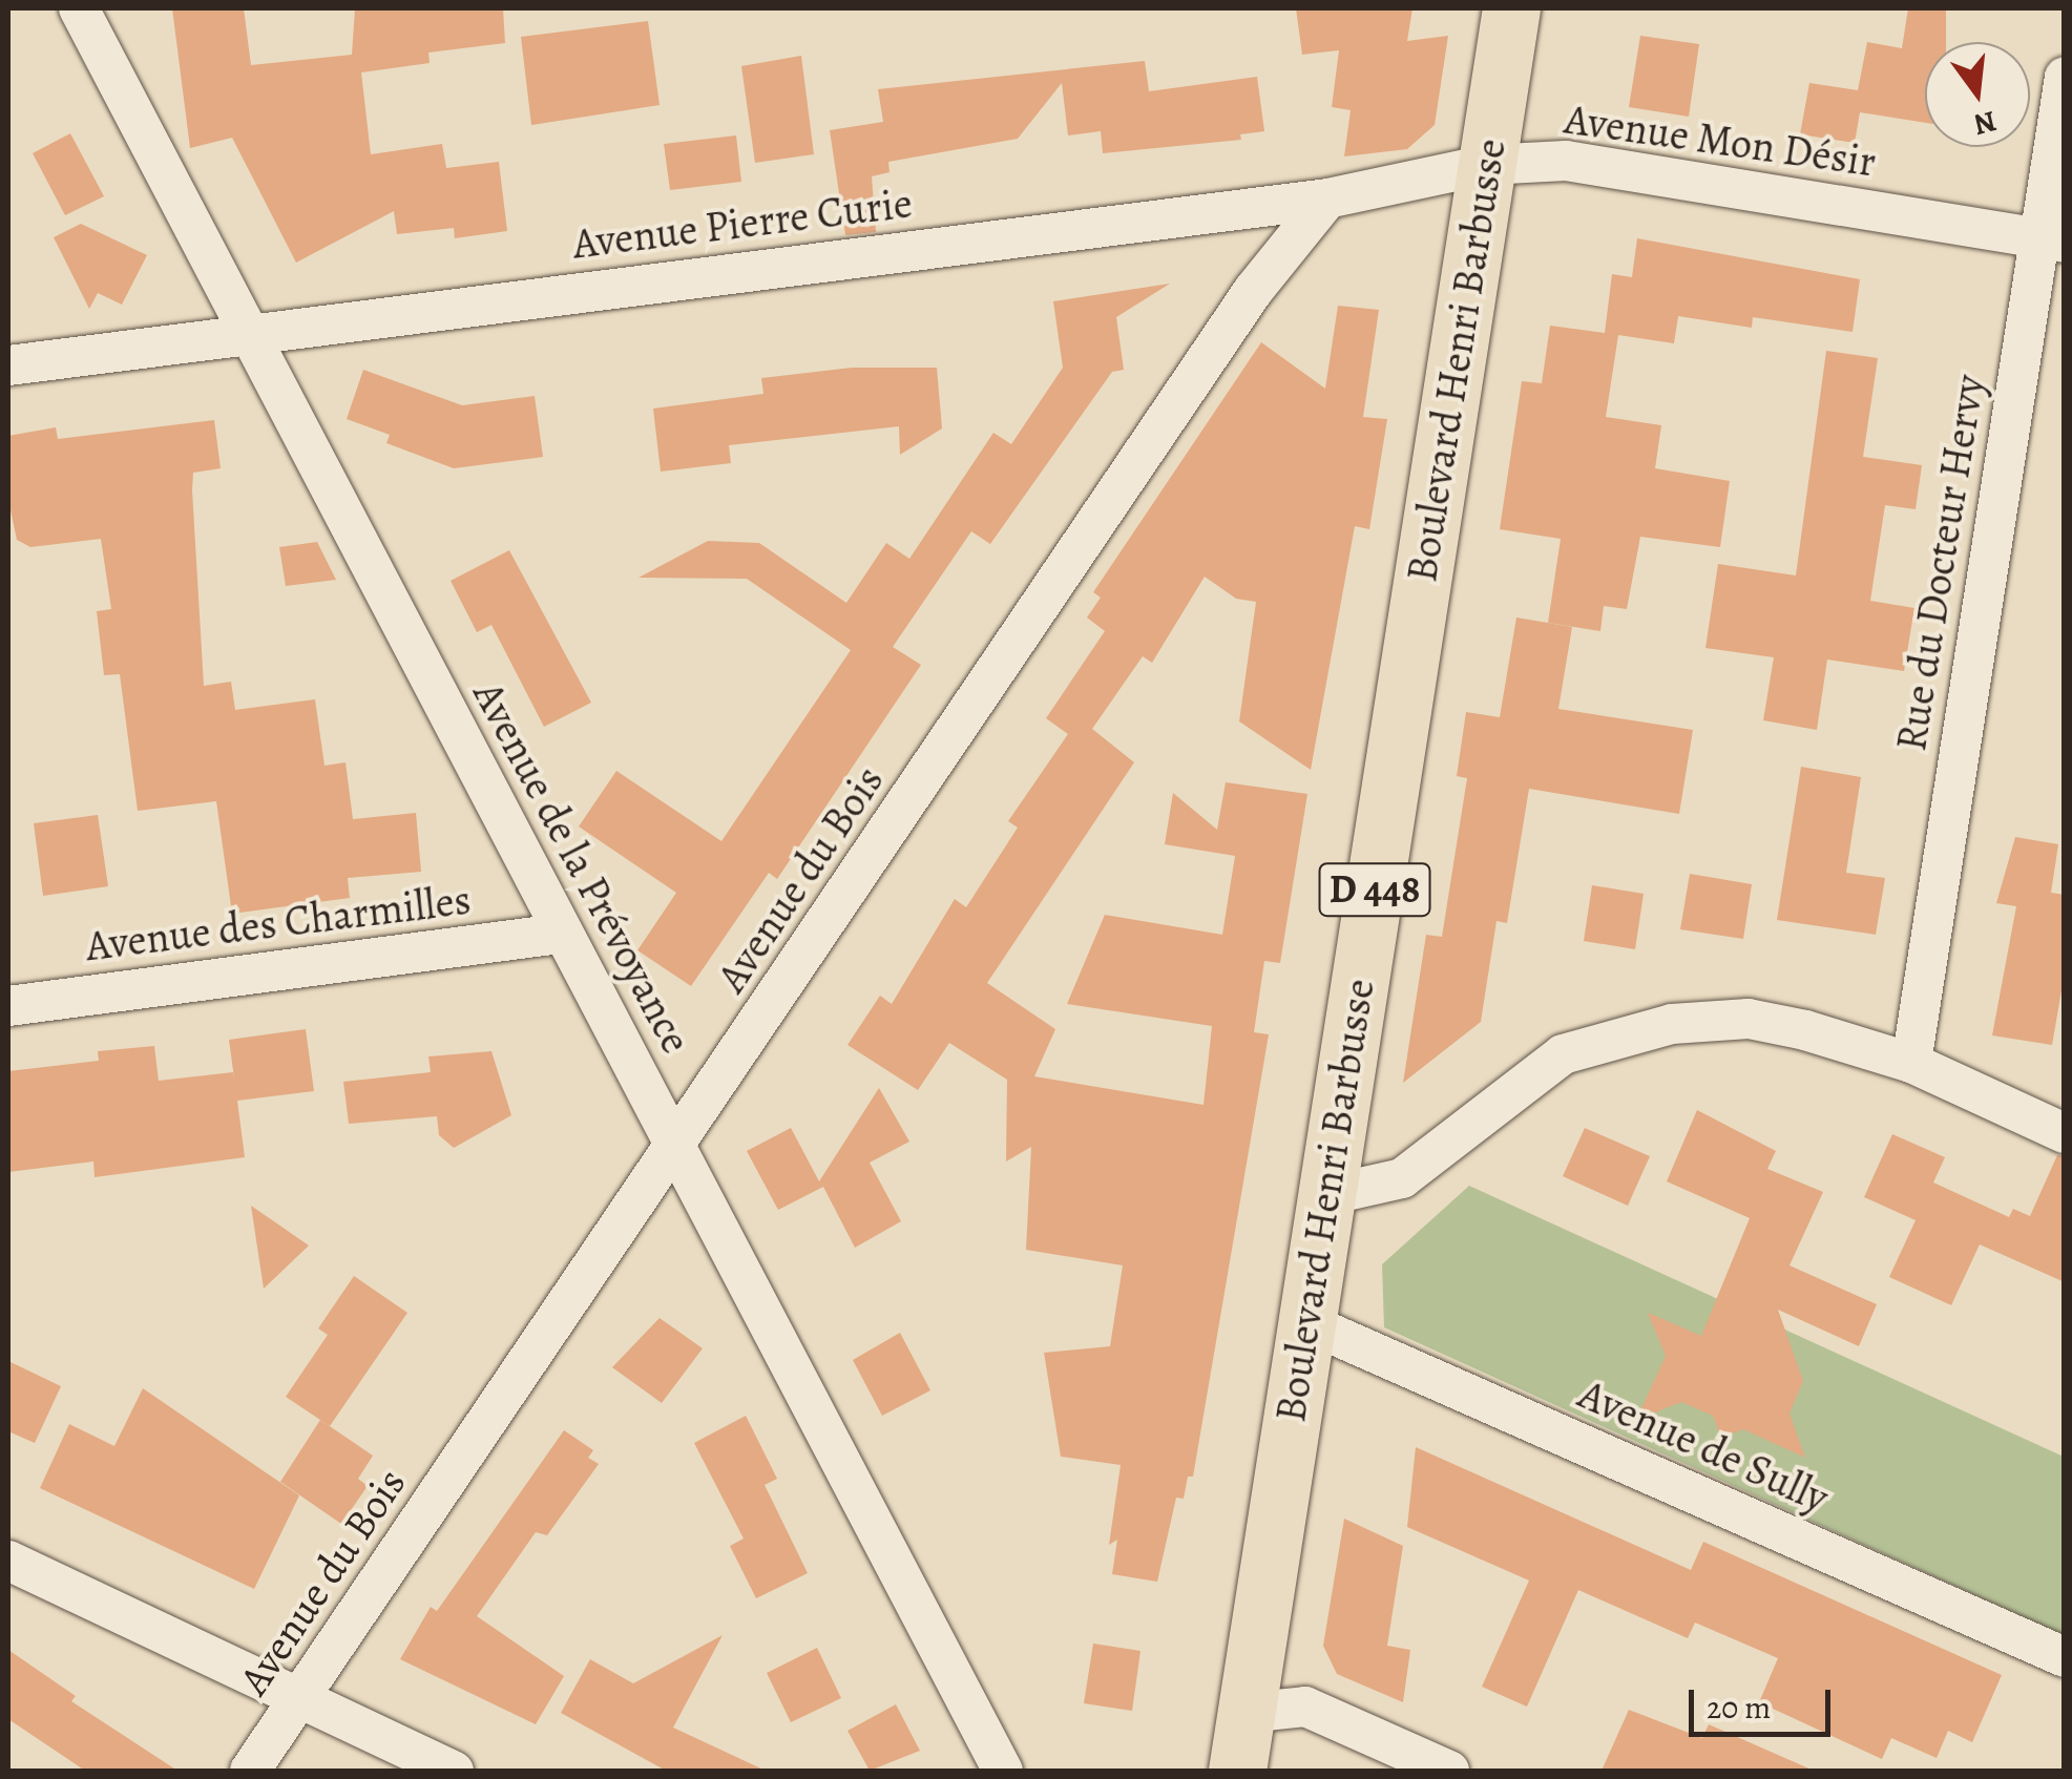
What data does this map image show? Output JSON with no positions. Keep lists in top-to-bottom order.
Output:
{
  "streets": {
    "main road": ["Boulevard Henri Barbusse", "D 448"],
    "street": [
      "Avenue Mon Désir",
      "Avenue Pierre Curie",
      "Rue du Docteur Hervy",
      "Avenue de la Prévoyance",
      "Avenue du Bois",
      "Avenue des Charmilles",
      "Avenue de Sully"
    ]
  },
  "crossings": [
    ["Avenue Mon Désir", "Avenue Pierre Curie"],
    ["Avenue Mon Désir", "Boulevard Henri Barbusse"],
    ["Avenue Mon Désir", "Rue du Docteur Hervy"],
    ["Avenue Pierre Curie", "Boulevard Henri Barbusse"],
    ["Avenue Pierre Curie", "Avenue de la Prévoyance"],
    ["Avenue Pierre Curie", "Avenue du Bois"],
    ["Boulevard Henri Barbusse", "Avenue de Sully"],
    ["Avenue de la Prévoyance", "Avenue du Bois"],
    ["Avenue de la Prévoyance", "Avenue des Charmilles"]
  ],
  "scale_bar": "20 m",
  "north": "bottom"
}
